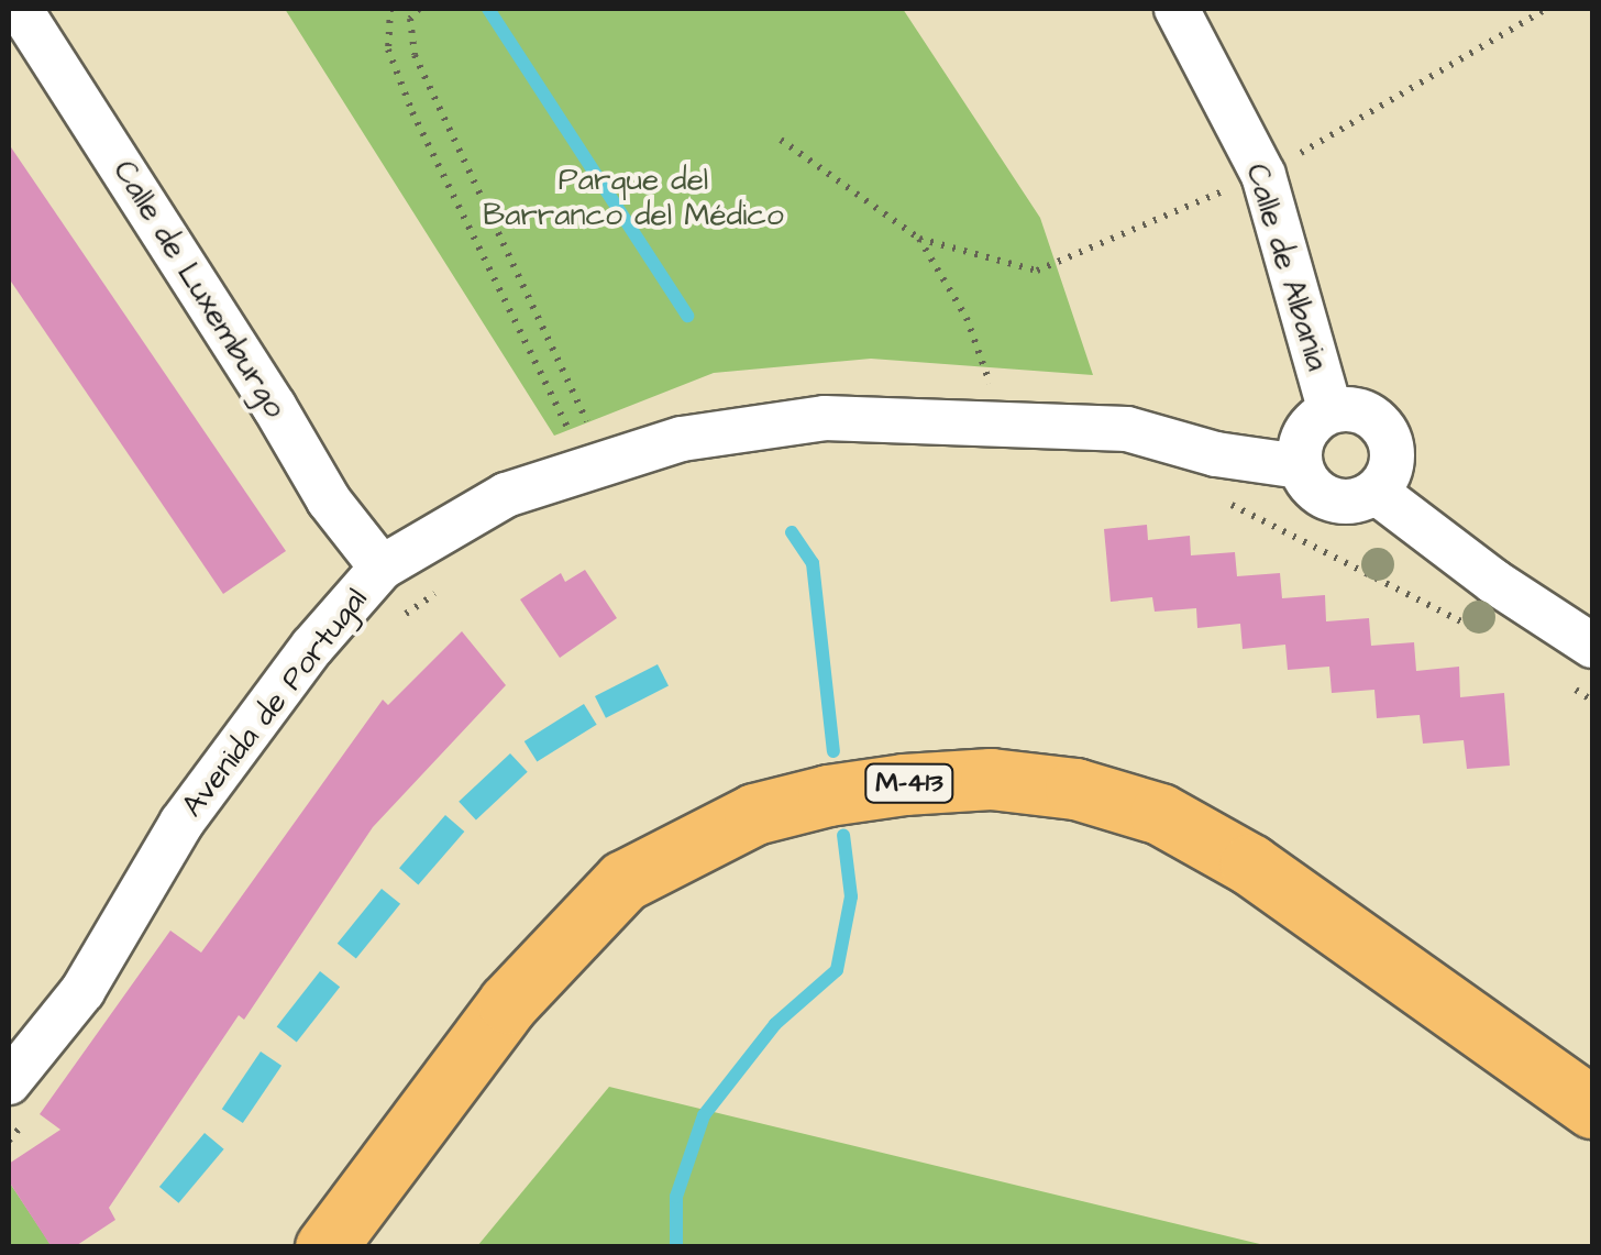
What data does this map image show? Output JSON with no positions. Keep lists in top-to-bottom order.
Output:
{
  "streets": {
    "main road": ["M-413"],
    "street": ["Calle de Albania", "Calle de Luxemburgo", "Avenida de Portugal"]
  },
  "crossings": [
    ["Calle de Albania", "Avenida de Portugal"],
    ["Calle de Luxemburgo", "Avenida de Portugal"]
  ],
  "parks": ["Parque del Barranco del Médico"]
}
